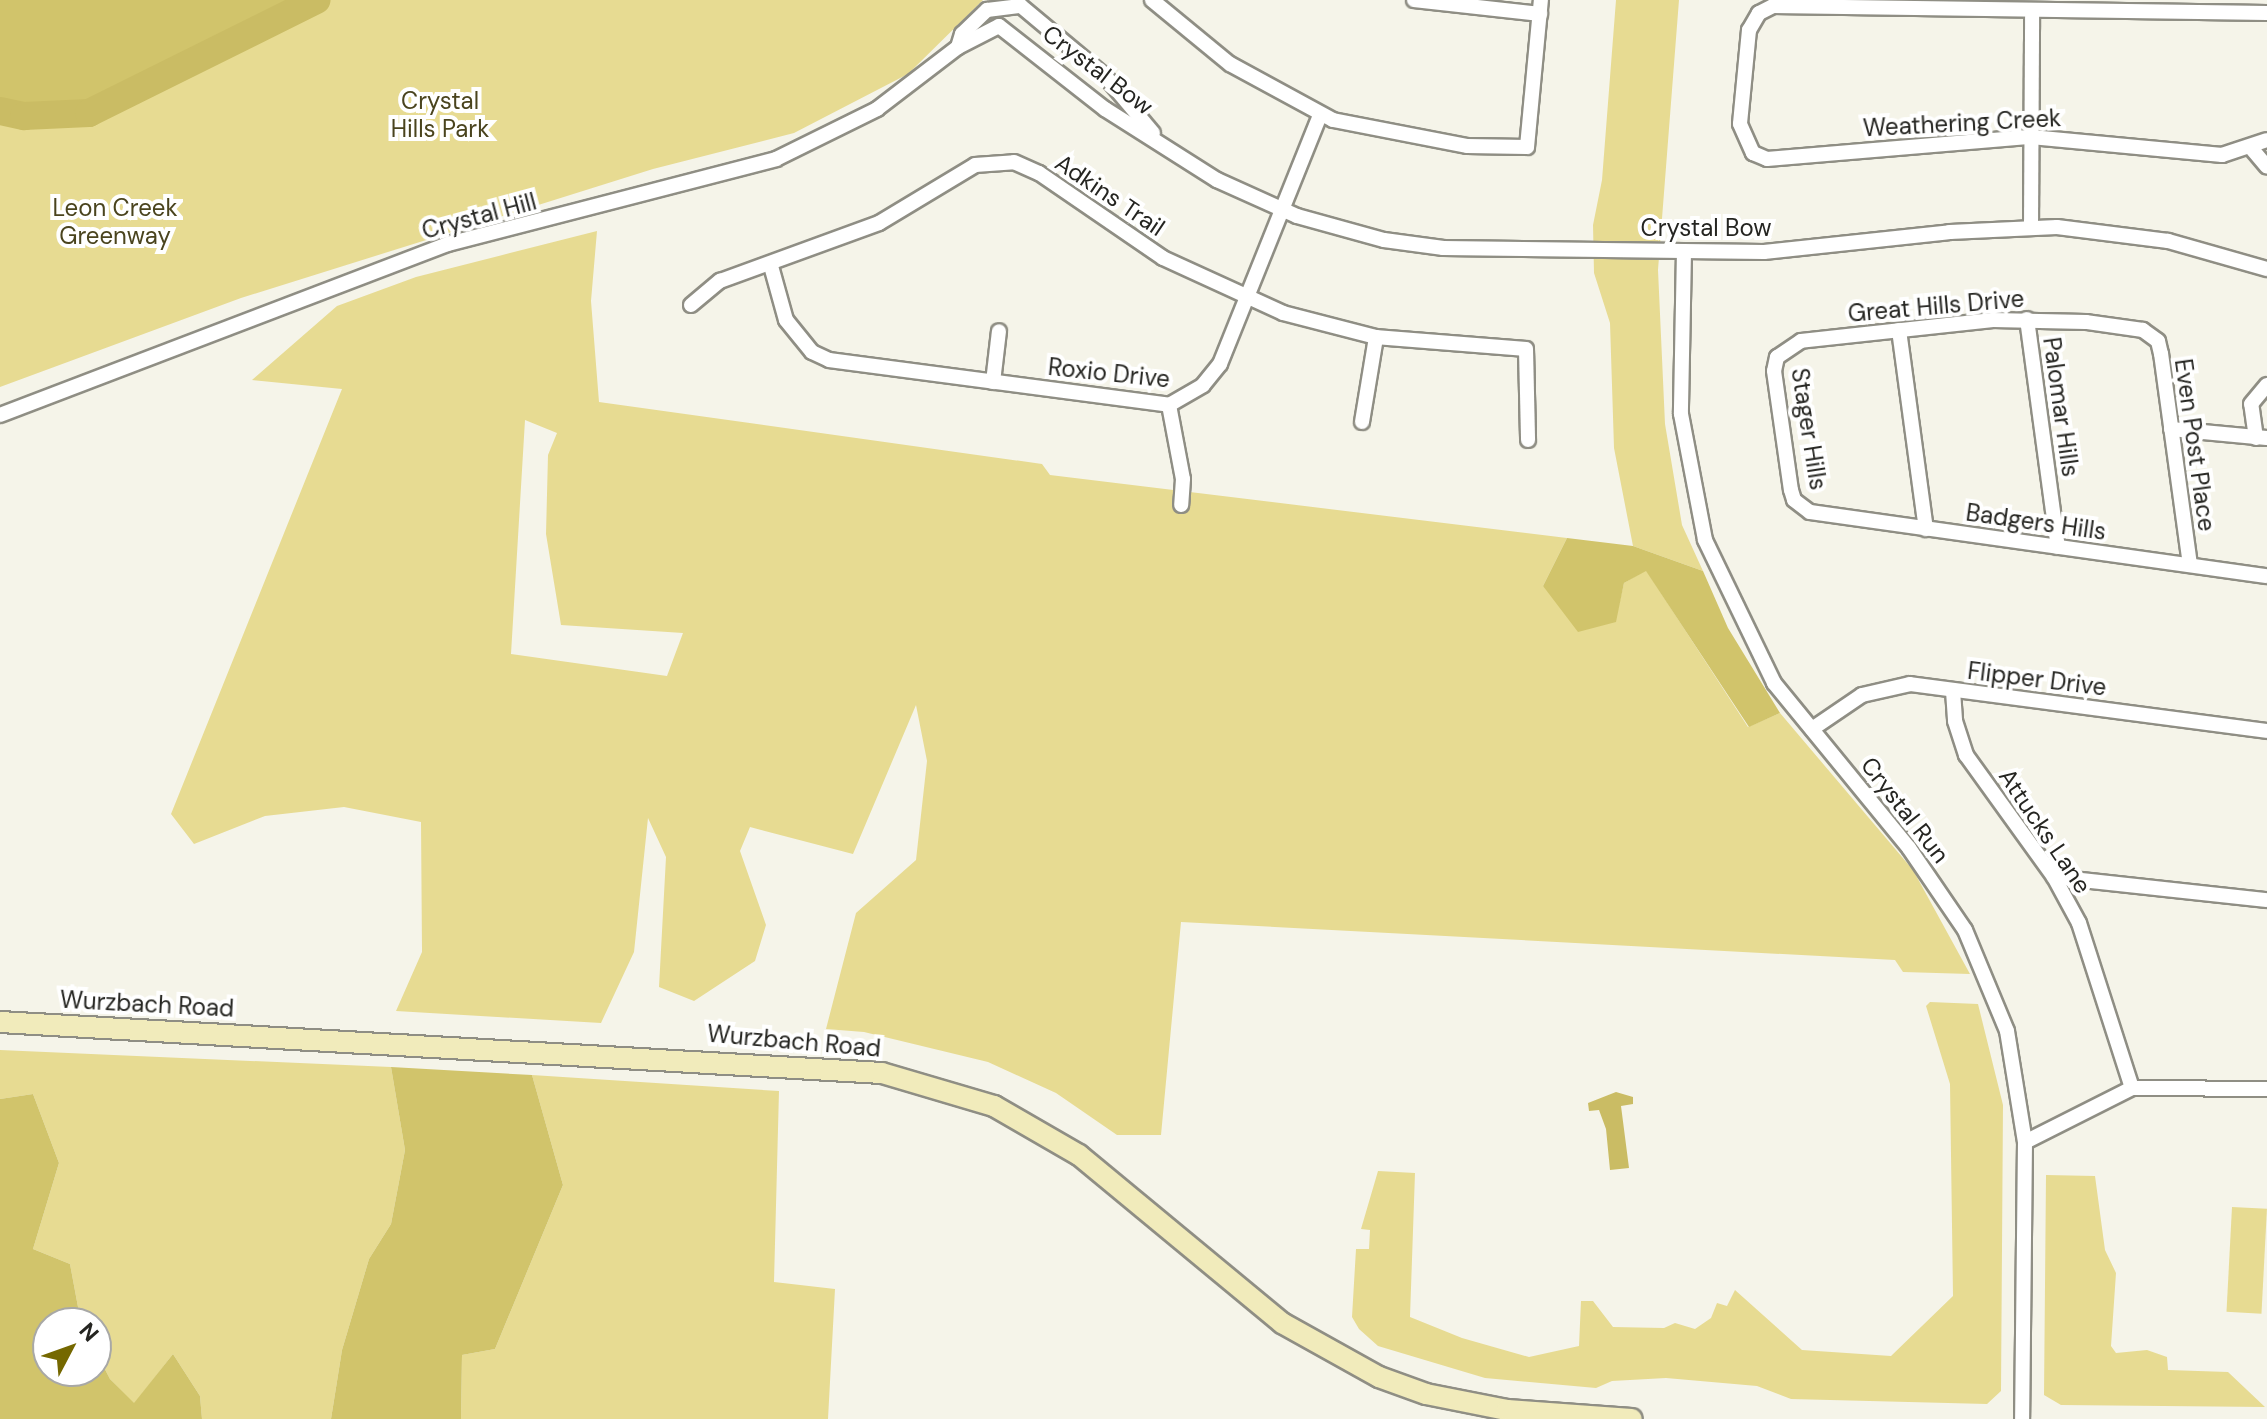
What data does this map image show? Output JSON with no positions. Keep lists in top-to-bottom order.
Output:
{
  "streets": {
    "main road": ["Wurzbach Road"],
    "street": [
      "Crystal Bow",
      "Weathering Creek",
      "Adkins Trail",
      "Crystal Hill",
      "Great Hills Drive",
      "Roxio Drive",
      "Palomar Hills",
      "Stager Hills",
      "Even Post Place",
      "Badgers Hills",
      "Flipper Drive",
      "Crystal Run",
      "Attucks Lane"
    ]
  },
  "crossings": [
    ["Crystal Bow", "Crystal Hill"],
    ["Crystal Bow", "Roxio Drive"],
    ["Crystal Bow", "Crystal Run"],
    ["Adkins Trail", "Roxio Drive"],
    ["Great Hills Drive", "Palomar Hills"],
    ["Great Hills Drive", "Stager Hills"],
    ["Great Hills Drive", "Even Post Place"],
    ["Palomar Hills", "Badgers Hills"],
    ["Stager Hills", "Badgers Hills"],
    ["Even Post Place", "Badgers Hills"],
    ["Flipper Drive", "Crystal Run"],
    ["Flipper Drive", "Attucks Lane"]
  ],
  "parks": ["Crystal Hills Park", "Leon Creek Greenway"],
  "north": "top right"
}
